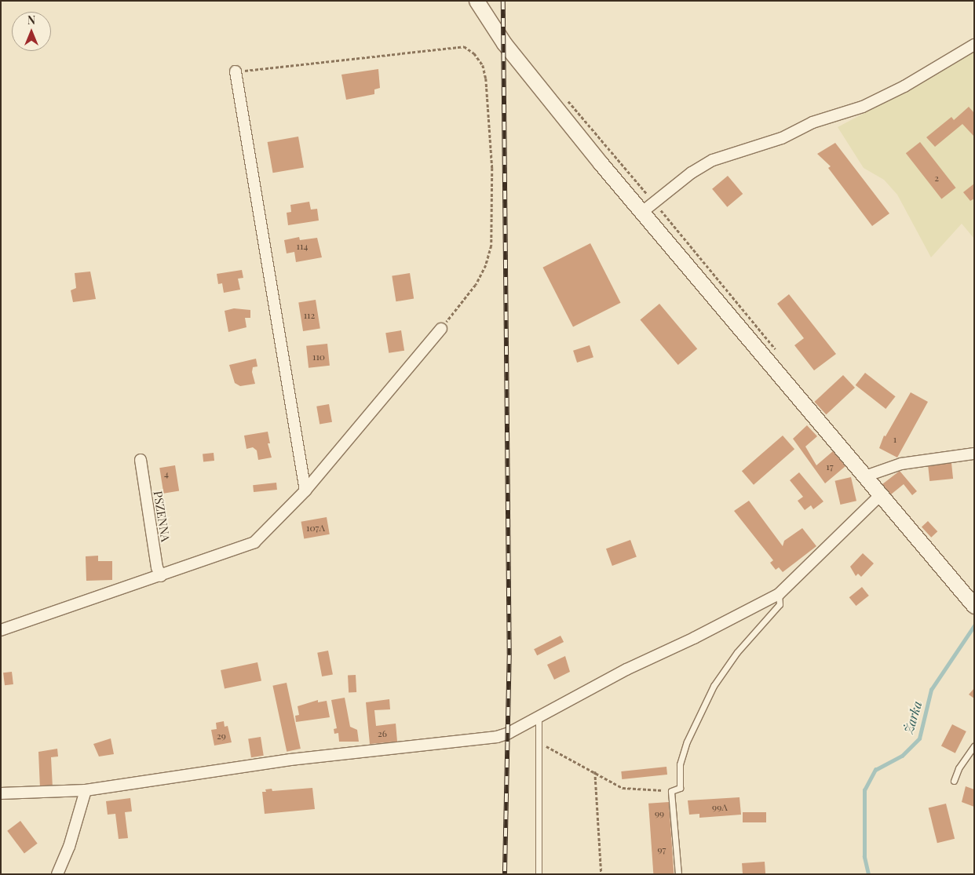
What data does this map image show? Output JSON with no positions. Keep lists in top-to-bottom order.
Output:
{
  "streets": {
    "street": ["PSZENNA"]
  },
  "water": ["Żarka"],
  "house_numbers": [
    "2",
    "114",
    "112",
    "110",
    "1",
    "17",
    "4",
    "107A",
    "26",
    "29",
    "99A",
    "99",
    "97"
  ],
  "north": "top"
}
